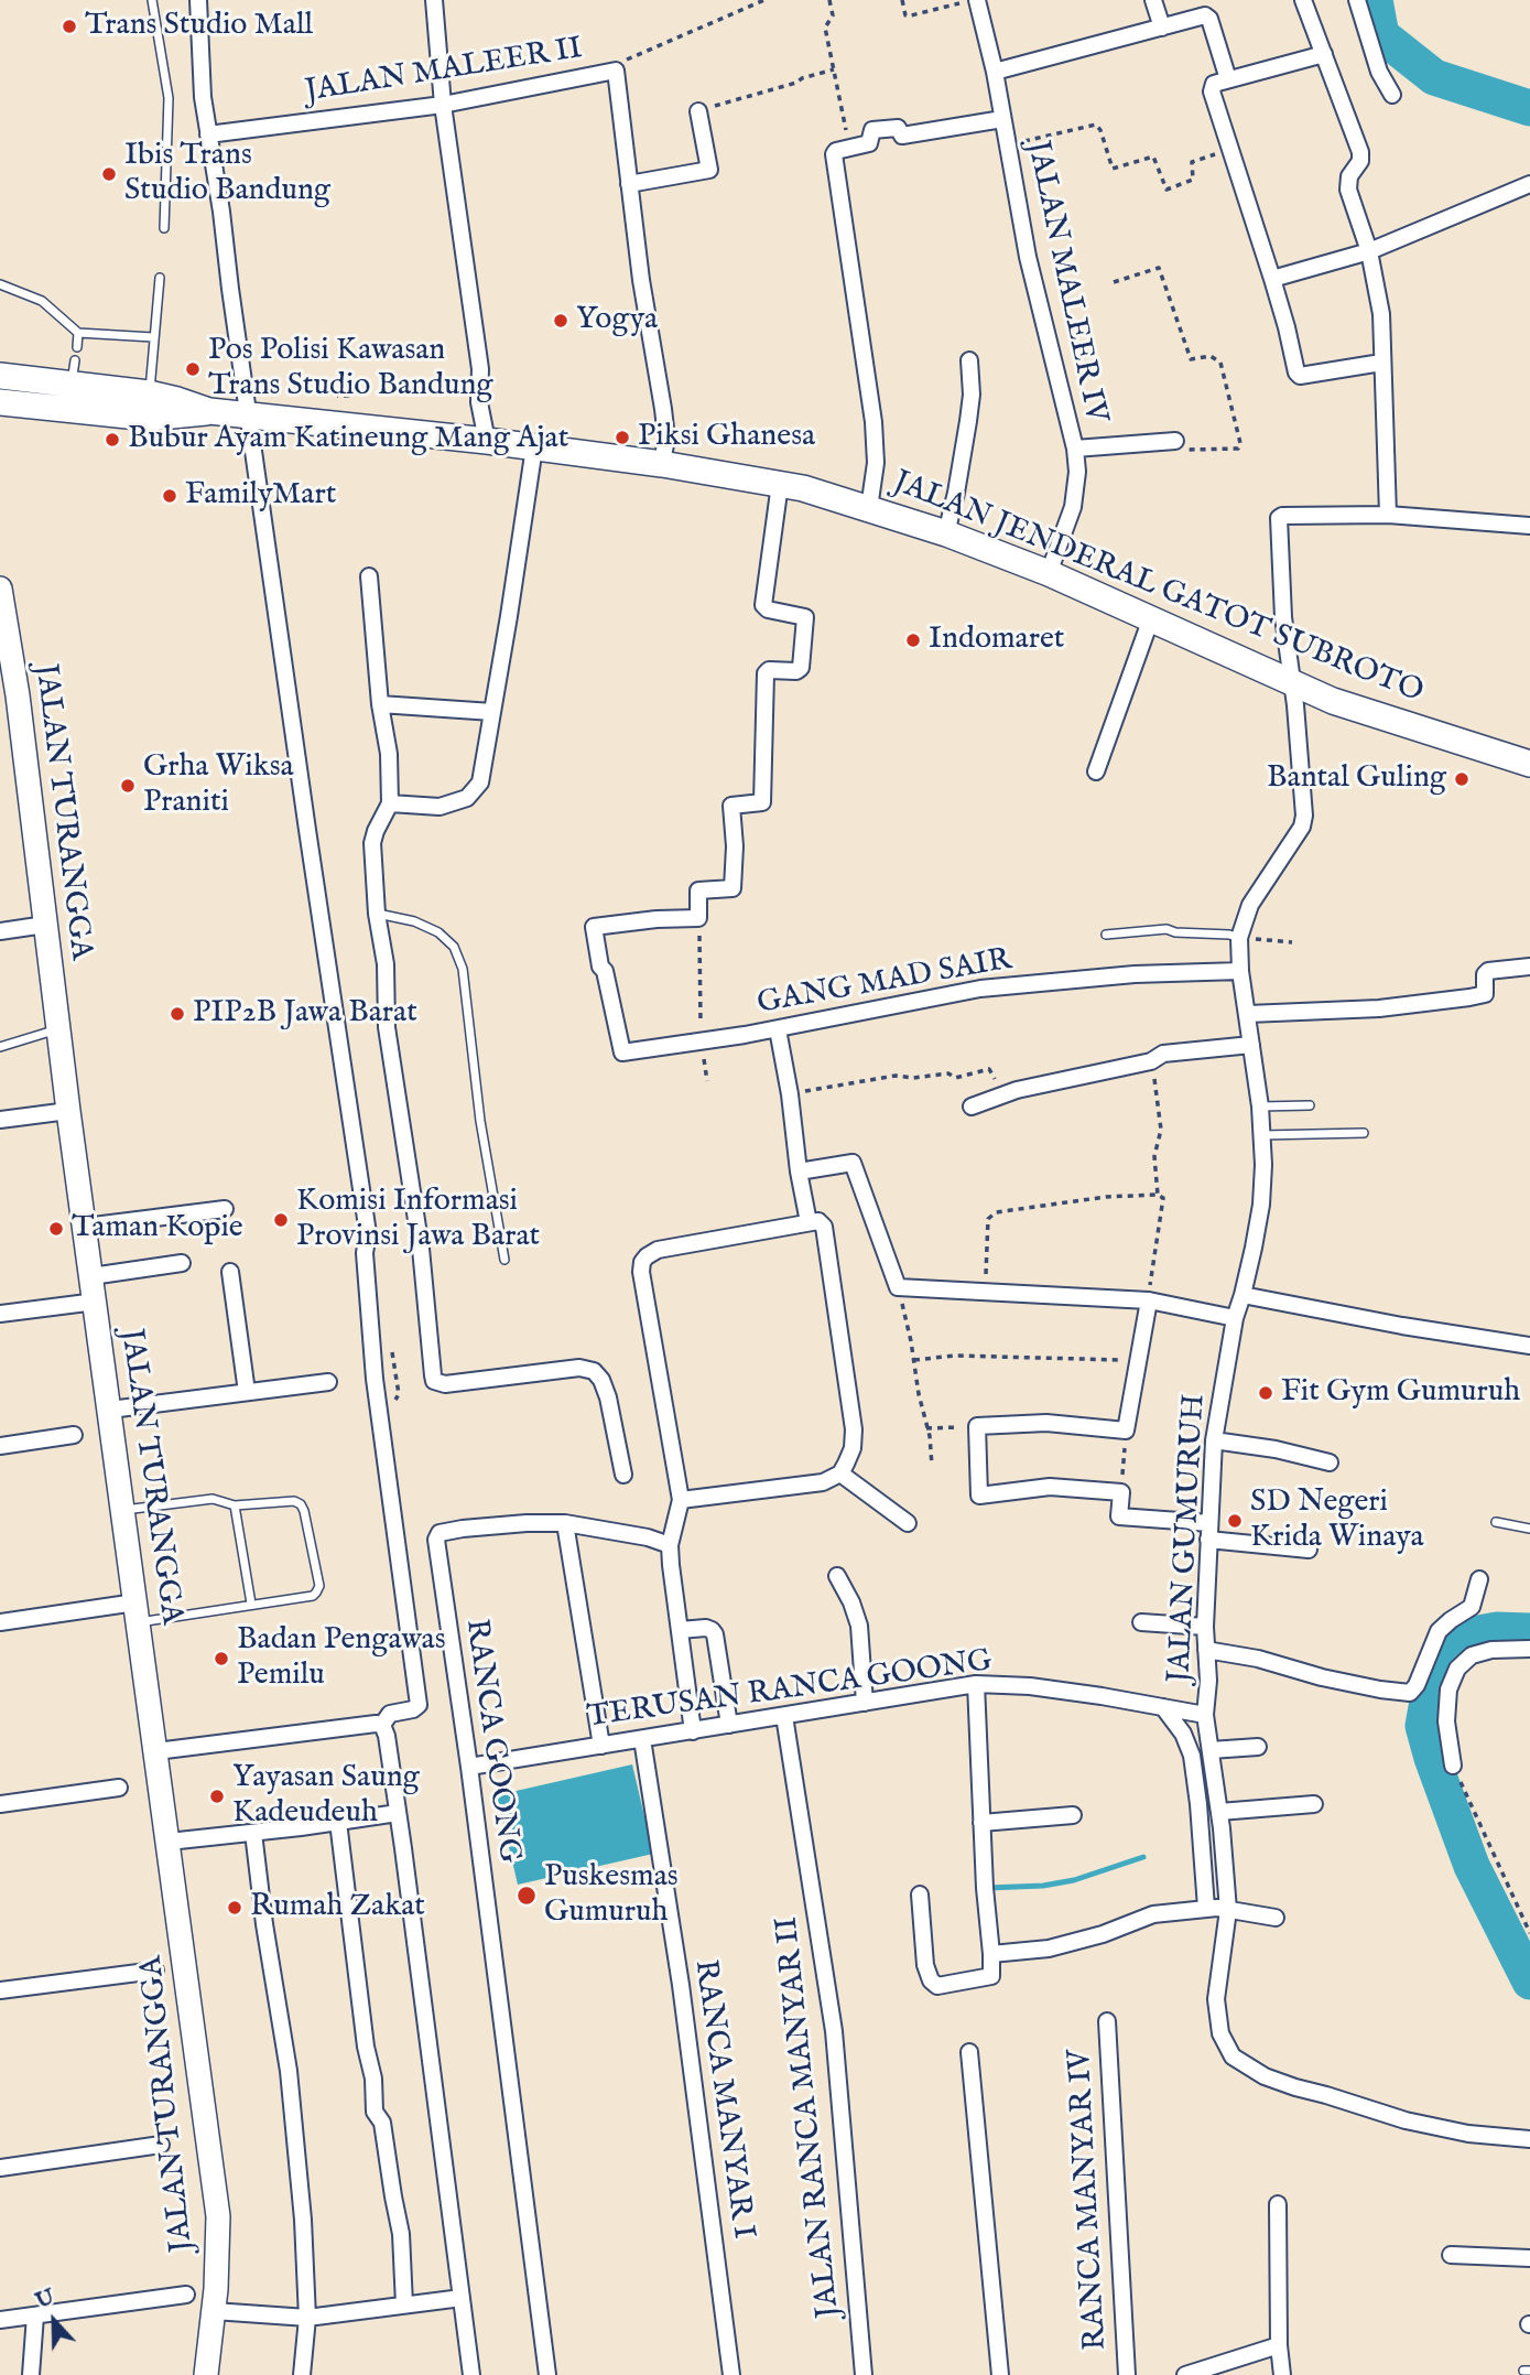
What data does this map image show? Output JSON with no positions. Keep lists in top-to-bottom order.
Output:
{
  "streets": {
    "main road": ["JALAN JENDERAL GATOT SUBROTO", "JALAN TURANGGA"],
    "street": [
      "JALAN MALEER II",
      "JALAN MALEER IV",
      "GANG MAD SAIR",
      "JALAN GUMURUH",
      "TERUSAN RANCA GOONG",
      "RANCA GOONG",
      "RANCA MANYAR I",
      "JALAN RANCA MANYAR II",
      "RANCA MANYAR IV"
    ]
  },
  "crossings": [
    ["JALAN MALEER II", "JALAN JENDERAL GATOT SUBROTO"],
    ["JALAN MALEER IV", "JALAN JENDERAL GATOT SUBROTO"],
    ["JALAN JENDERAL GATOT SUBROTO", "JALAN GUMURUH"],
    ["GANG MAD SAIR", "JALAN GUMURUH"],
    ["JALAN GUMURUH", "TERUSAN RANCA GOONG"],
    ["TERUSAN RANCA GOONG", "RANCA GOONG"],
    ["TERUSAN RANCA GOONG", "RANCA MANYAR I"],
    ["TERUSAN RANCA GOONG", "JALAN RANCA MANYAR II"]
  ],
  "places": [
    "Trans Studio Mall",
    "Ibis Trans Studio Bandung",
    "Yogya",
    "Pos Polisi Kawasan Trans Studio Bandung",
    "Piksi Ghanesa",
    "Bubur Ayam Katineung Mang Ajat",
    "FamilyMart",
    "Indomaret",
    "Bantal Guling",
    "Grha Wiksa Praniti",
    "PIP2B Jawa Barat",
    "Komisi Informasi Provinsi Jawa Barat",
    "Taman Kopie",
    "Fit Gym Gumuruh",
    "SD Negeri Krida Winaya",
    "Badan Pengawas Pemilu",
    "Yayasan Saung Kadeudeuh",
    "Puskesmas Gumuruh",
    "Rumah Zakat"
  ],
  "north": "top"
}
